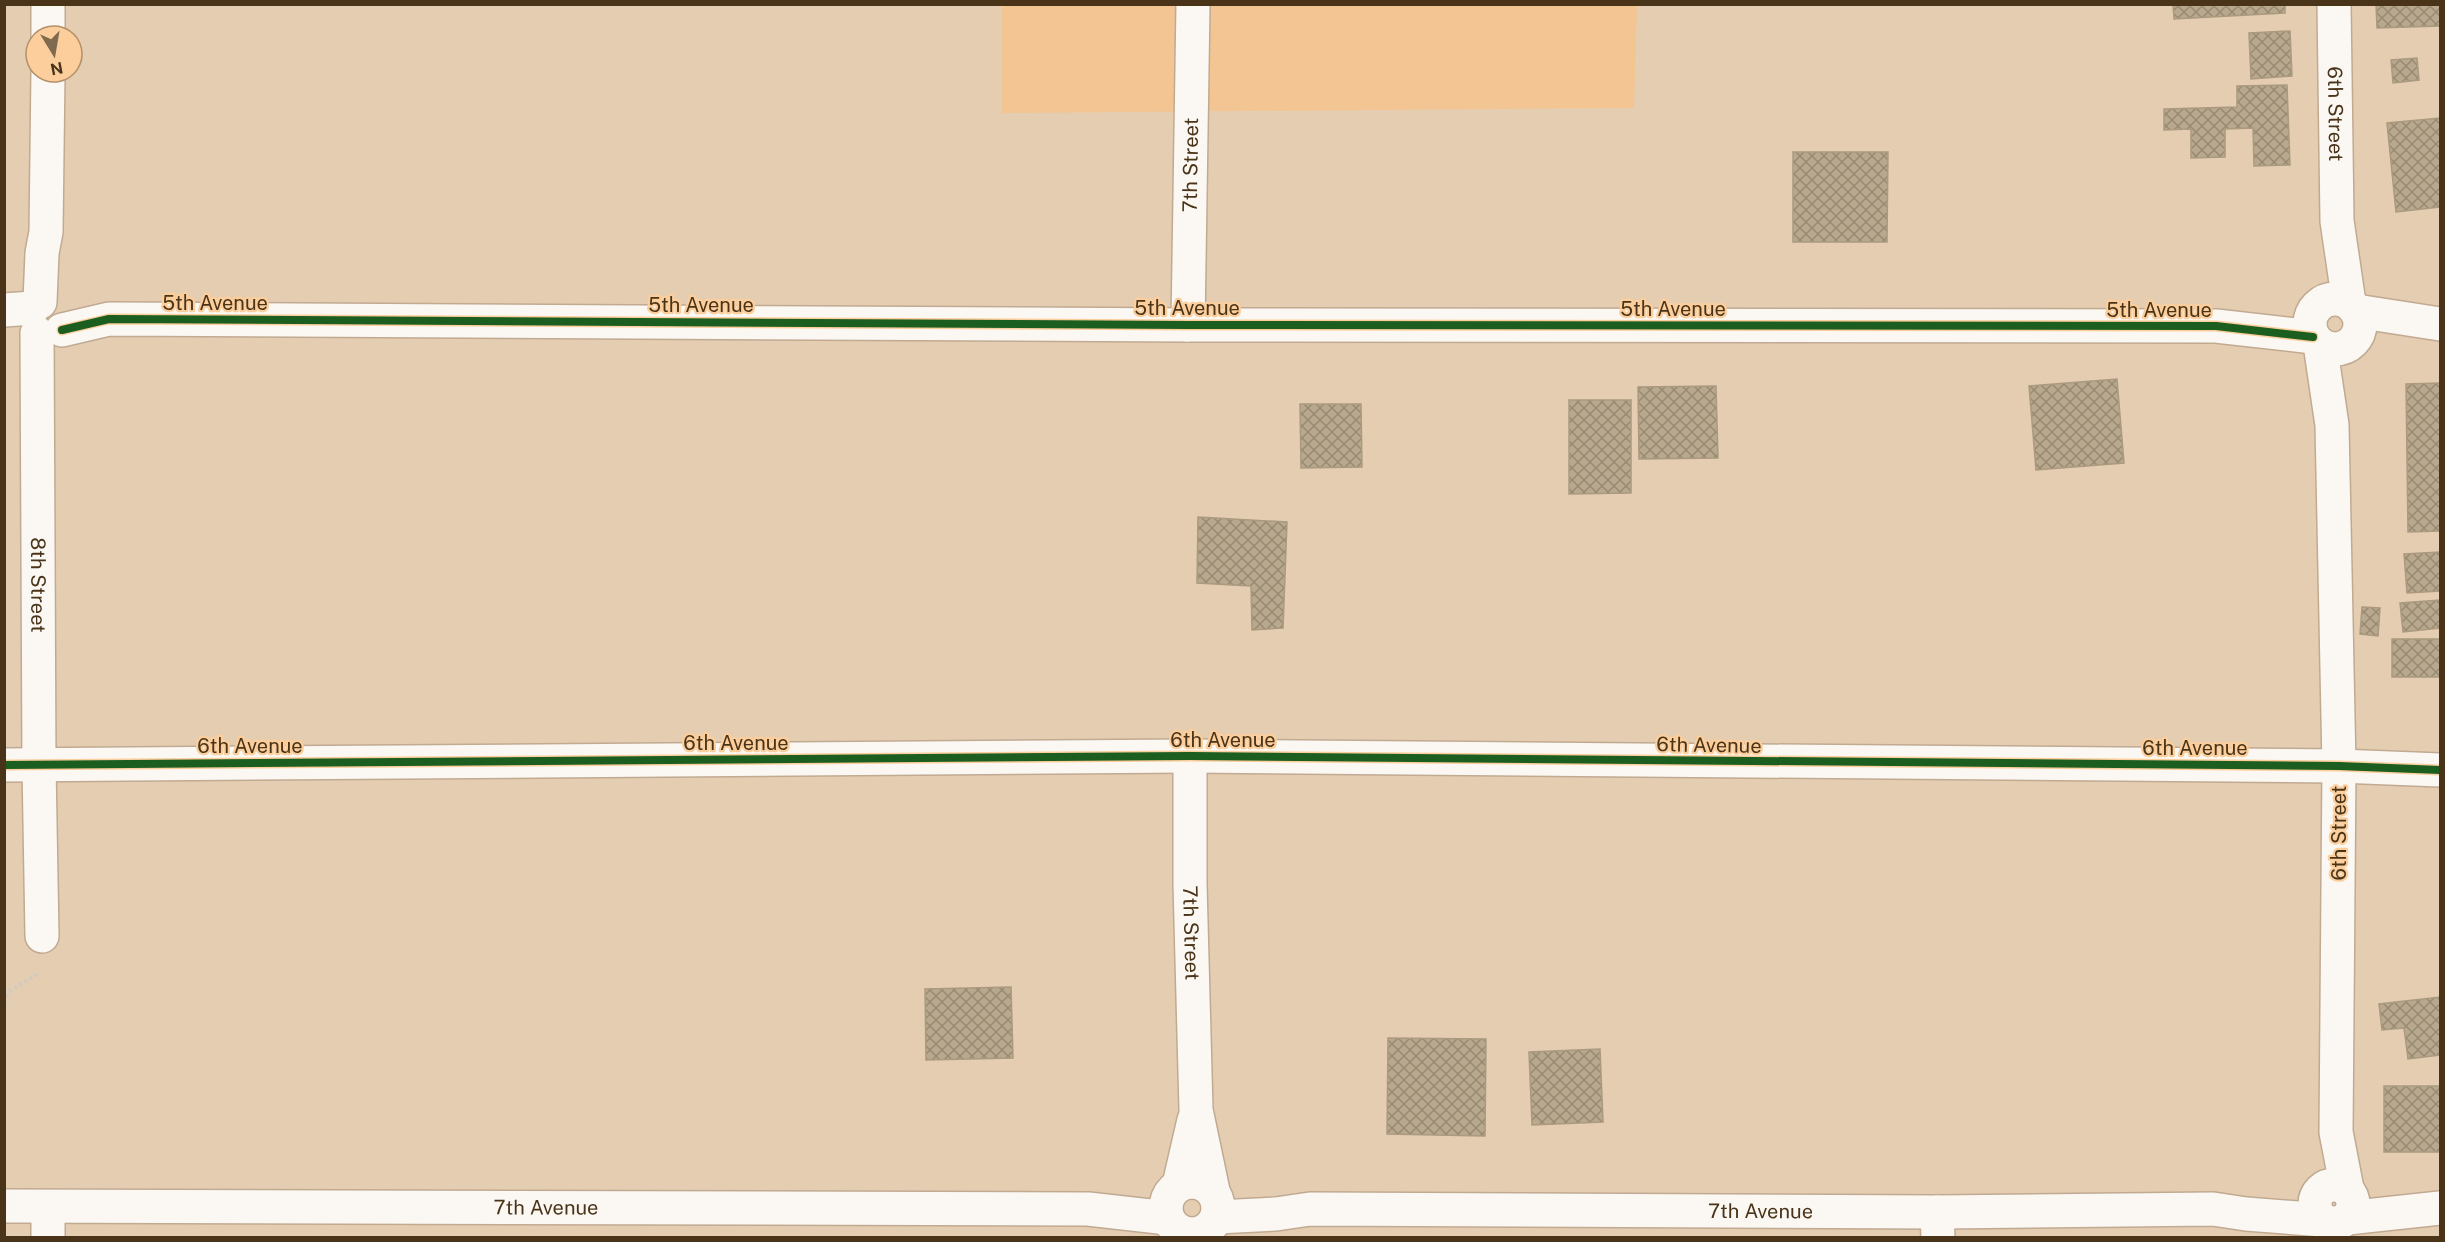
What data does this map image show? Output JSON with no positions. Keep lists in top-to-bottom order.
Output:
{
  "streets": {
    "street": [
      "6th Street",
      "7th Street",
      "5th Avenue",
      "8th Street",
      "6th Avenue",
      "7th Avenue"
    ]
  },
  "crossings": [
    ["6th Street", "5th Avenue"],
    ["6th Street", "6th Avenue"],
    ["6th Street", "7th Avenue"],
    ["7th Street", "5th Avenue"],
    ["7th Street", "6th Avenue"],
    ["7th Street", "7th Avenue"],
    ["5th Avenue", "8th Street"],
    ["8th Street", "6th Avenue"]
  ],
  "north": "bottom"
}
